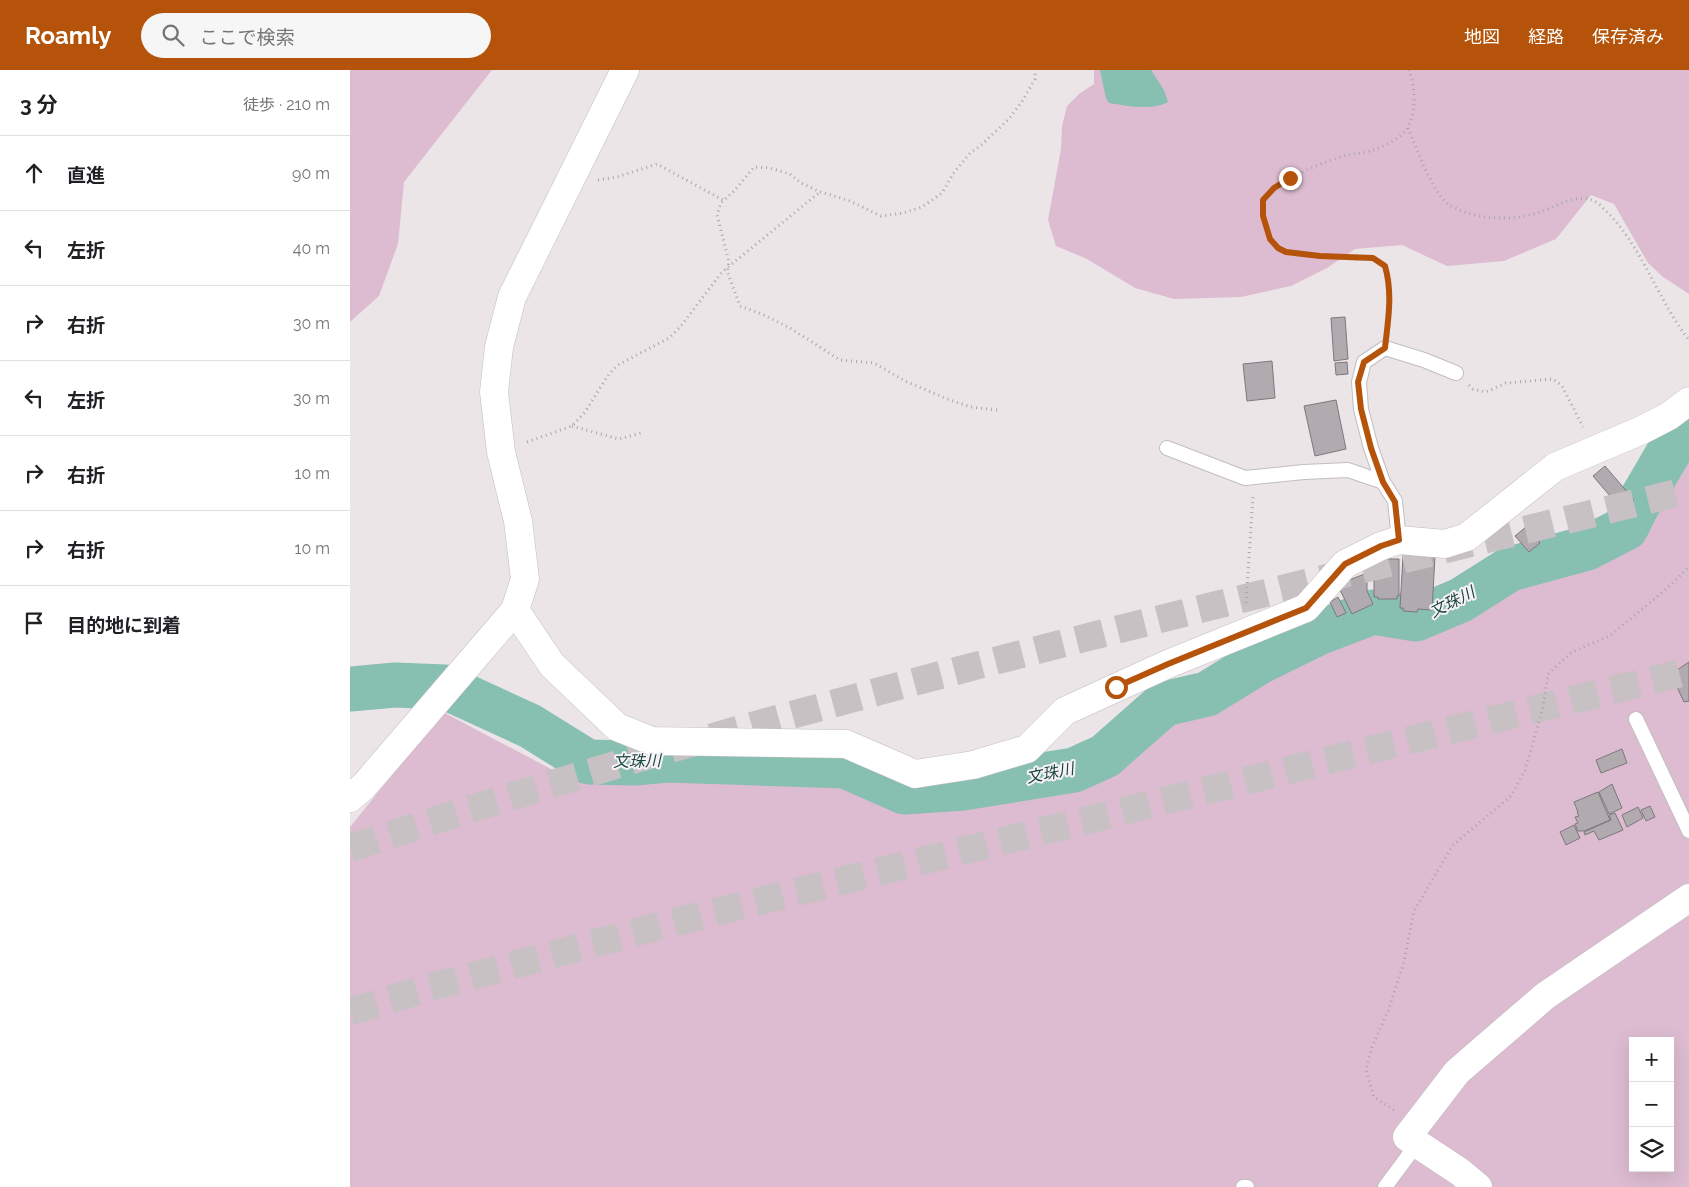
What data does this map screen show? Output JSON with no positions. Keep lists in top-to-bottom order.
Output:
{
  "water": ["文珠川"],
  "page": {
    "header": "Roamly",
    "search": "ここで検索",
    "nav": ["地図", "経路", "保存済み"],
    "heading": ["3 分", "徒歩 · 210 m"],
    "list": [
      ["直進", "90 m"],
      ["左折", "40 m"],
      ["右折", "30 m"],
      ["左折", "30 m"],
      ["右折", "10 m"],
      ["右折", "10 m"],
      "目的地に到着"
    ],
    "map_buttons": ["+", "−"]
  }
}
